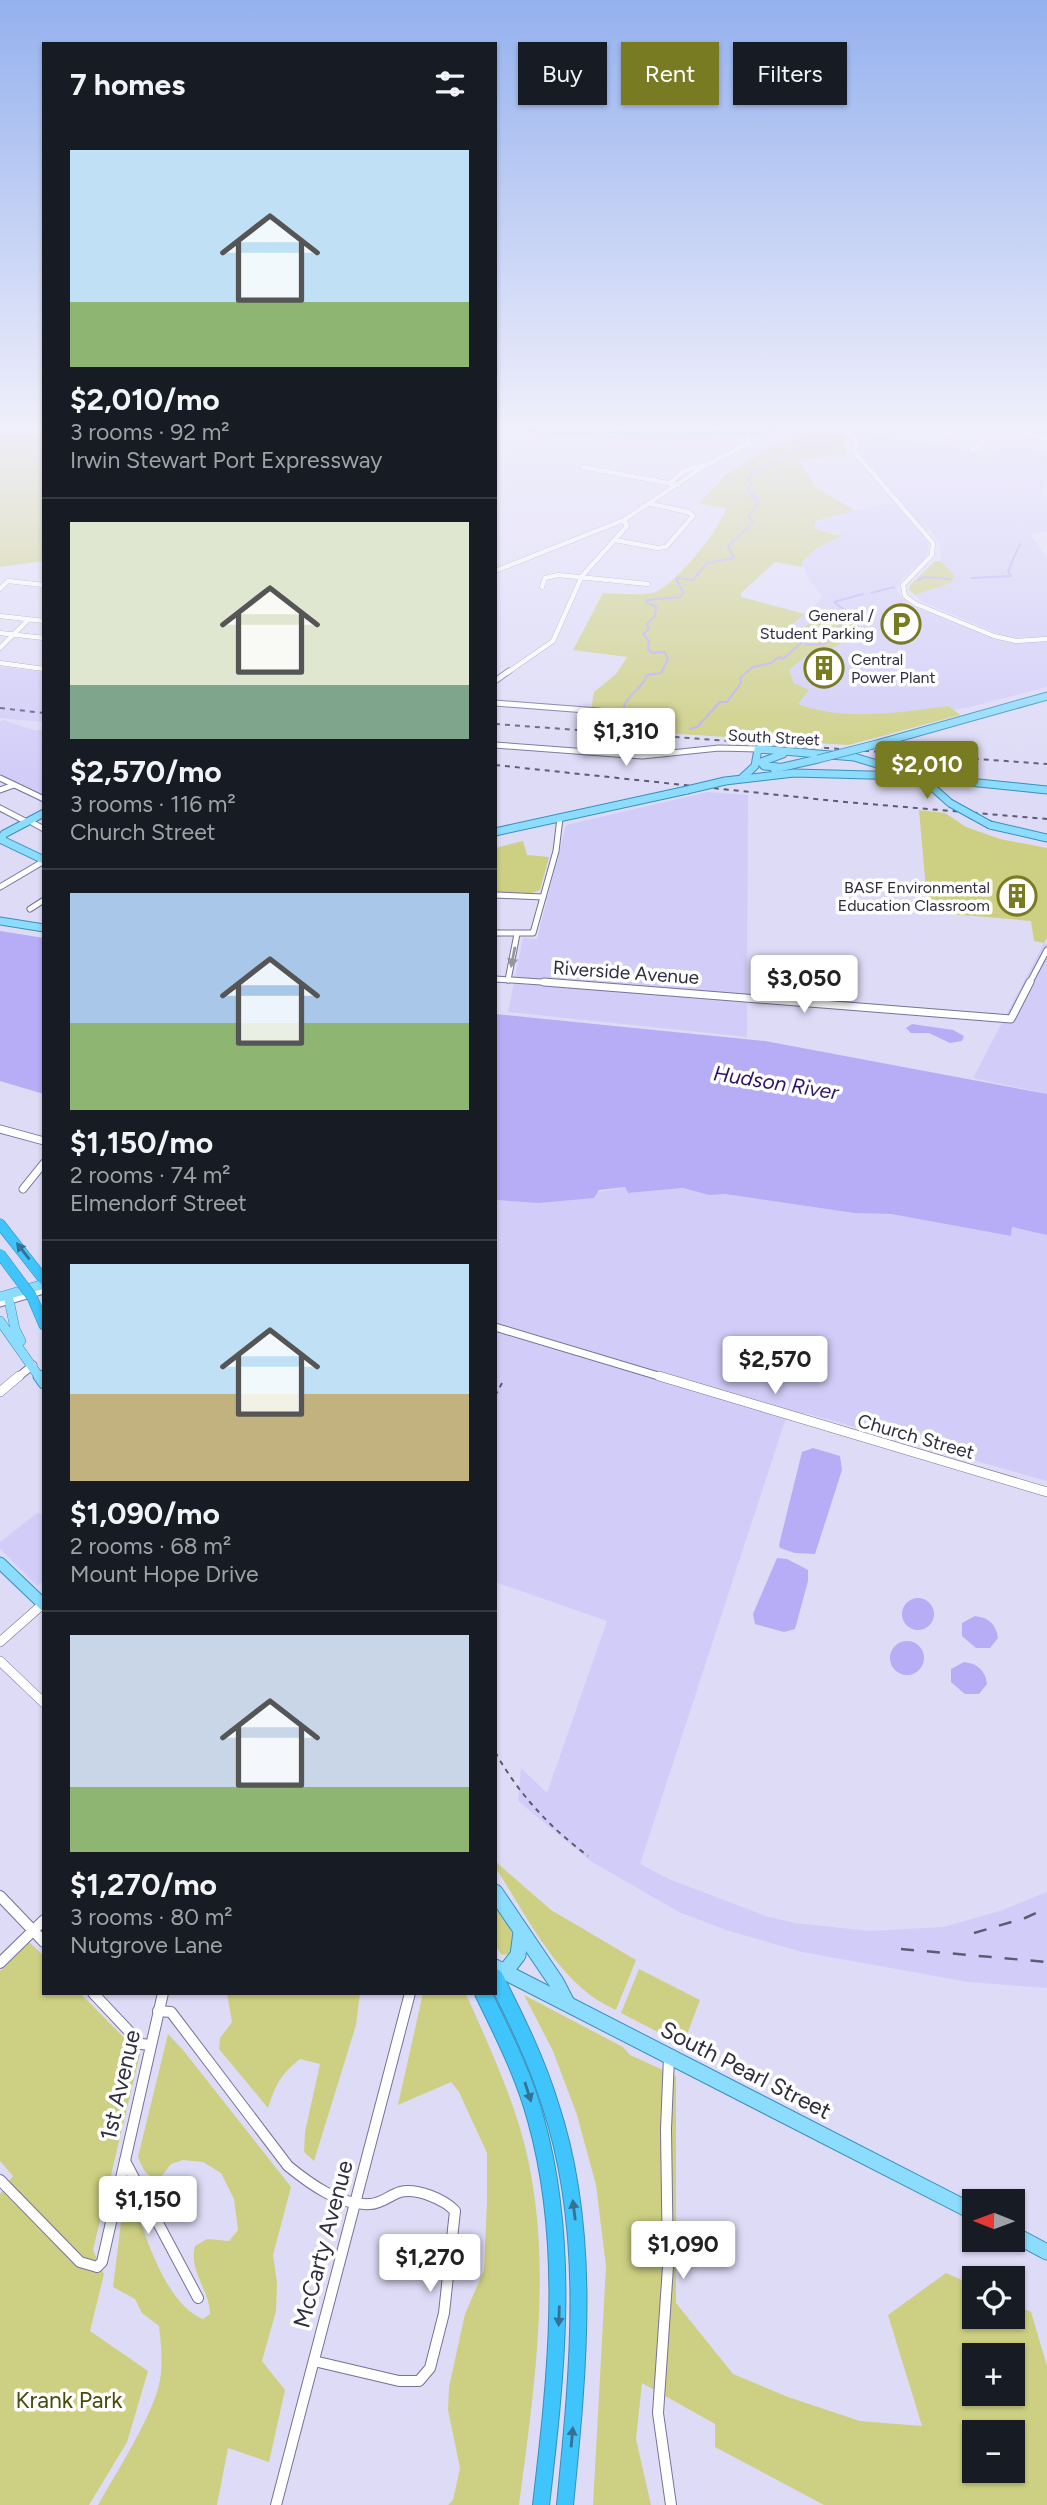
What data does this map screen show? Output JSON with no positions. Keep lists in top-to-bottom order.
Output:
{
  "streets": {
    "main road": ["South Street", "South Pearl Street"],
    "street": [
      "Riverside Avenue",
      "Church Street",
      "1st Avenue",
      "McCarty Avenue"
    ]
  },
  "water": ["Hudson River"],
  "parks": ["Krank Park"],
  "places": {
    "parking": ["General / Student Parking"],
    "building": ["Central Power Plant", "BASF Environmental Education Classroom"]
  },
  "north": "left",
  "page": {
    "chip": ["Buy", "Rent", "Filters"],
    "heading": "7 homes",
    "list": [
      {
        "name": "$2,010/mo",
        "note": "3 rooms · 92 m² · Irwin Stewart Port Expressway"
      },
      {
        "name": "$2,570/mo",
        "note": "3 rooms · 116 m² · Church Street"
      },
      {
        "name": "$1,150/mo",
        "note": "2 rooms · 74 m² · Elmendorf Street"
      },
      {
        "name": "$1,090/mo",
        "note": "2 rooms · 68 m² · Mount Hope Drive"
      },
      {
        "name": "$1,270/mo",
        "note": "3 rooms · 80 m² · Nutgrove Lane"
      }
    ],
    "price": [
      "$1,310",
      "$2,010",
      "$3,050",
      "$2,570",
      "$1,150",
      "$1,090",
      "$1,270"
    ],
    "map_buttons": ["+", "−"]
  }
}
